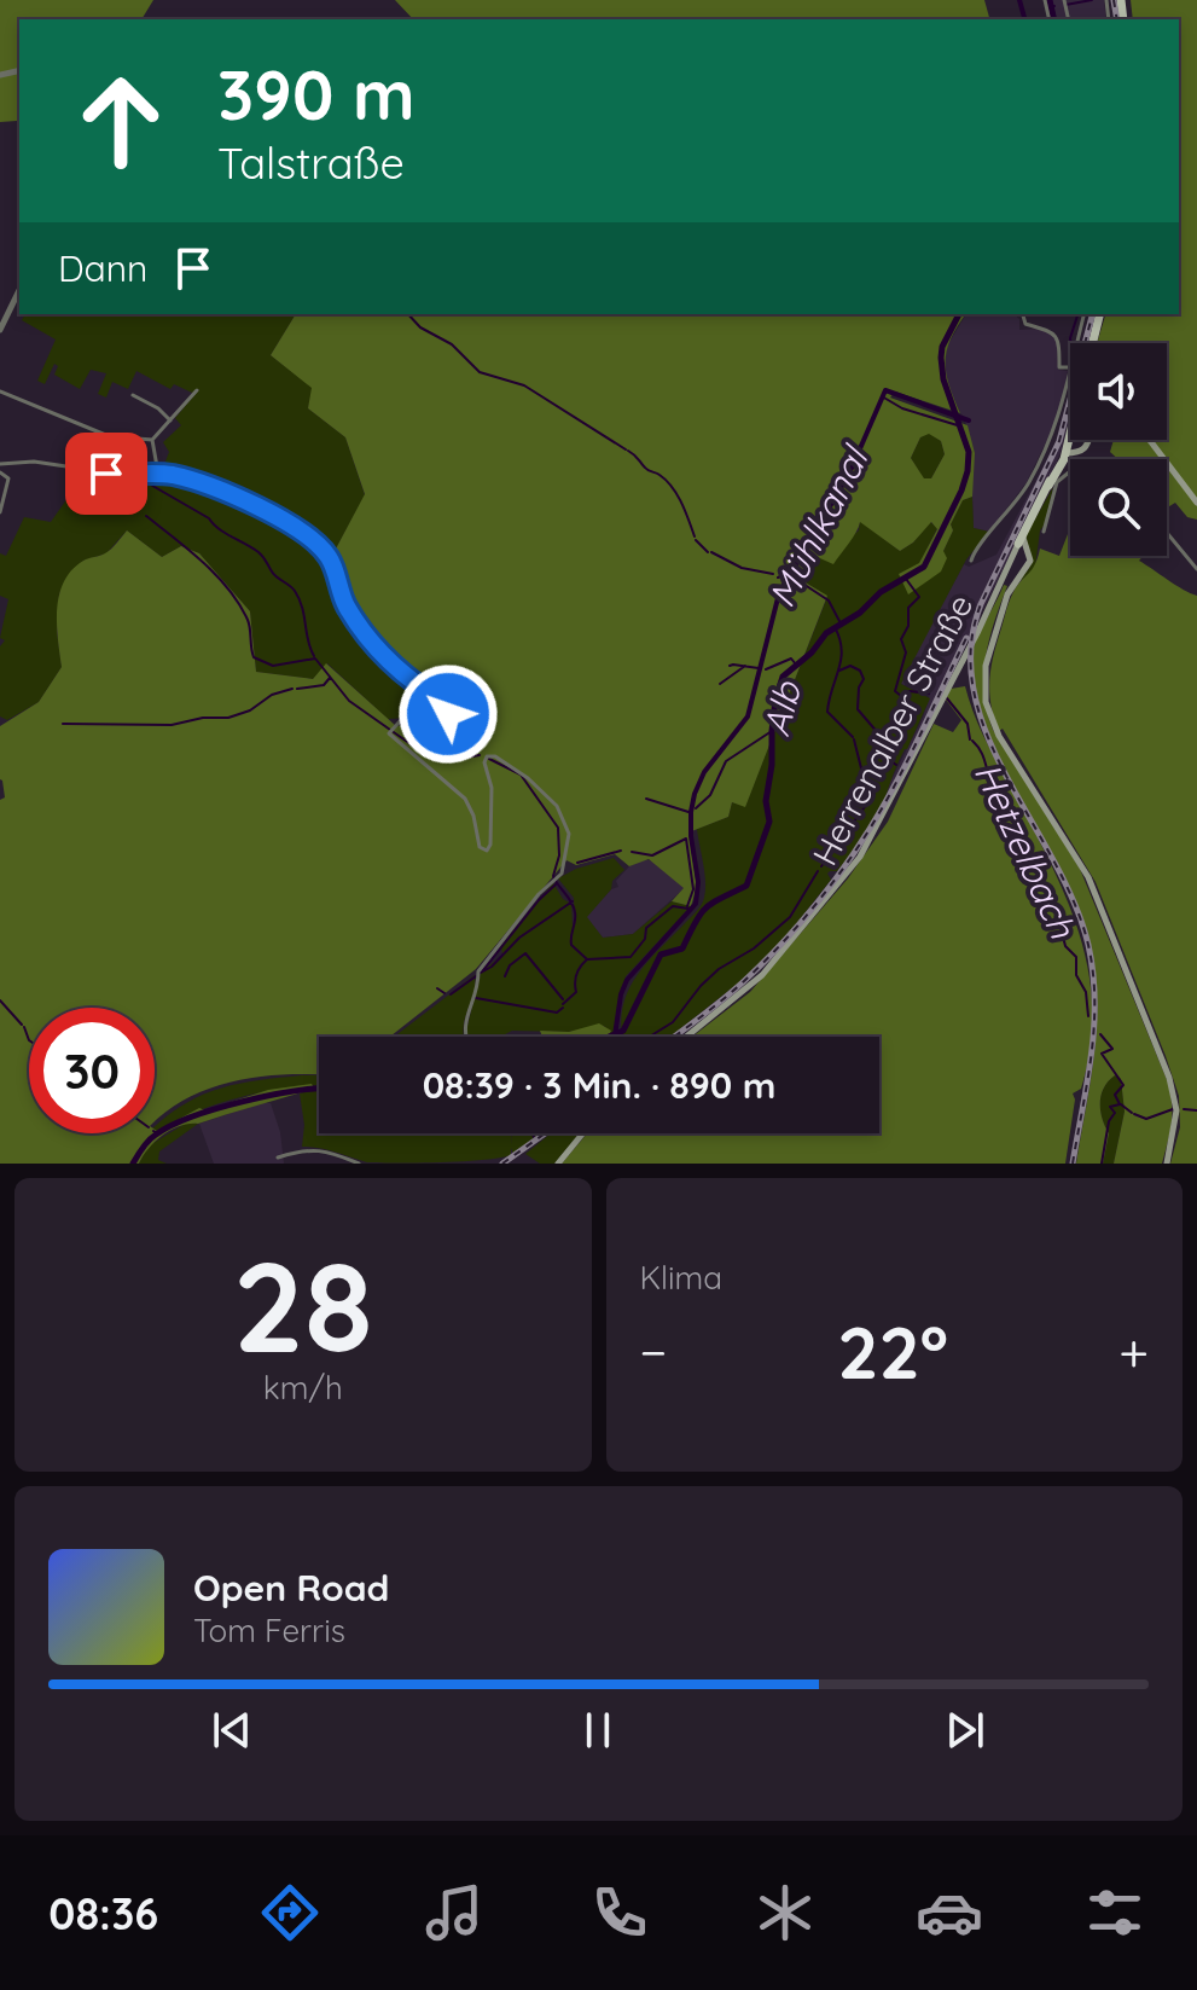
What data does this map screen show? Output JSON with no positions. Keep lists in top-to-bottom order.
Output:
{
  "streets": {
    "main road": ["Herrenalber Straße"]
  },
  "water": ["Mühlkanal", "Alb", "Hetzelbach"],
  "page": {
    "turn": ["390 m", "Talstraße"],
    "then": "Dann",
    "limit": "30",
    "trip": "08:39 · 3 Min. · 890 m",
    "tile": [
      ["28", "km/h"],
      "Klima"
    ],
    "heat": ["−", "22°", "+"],
    "song": ["Open Road", "Tom Ferris"],
    "tabs": "08:36"
  }
}
